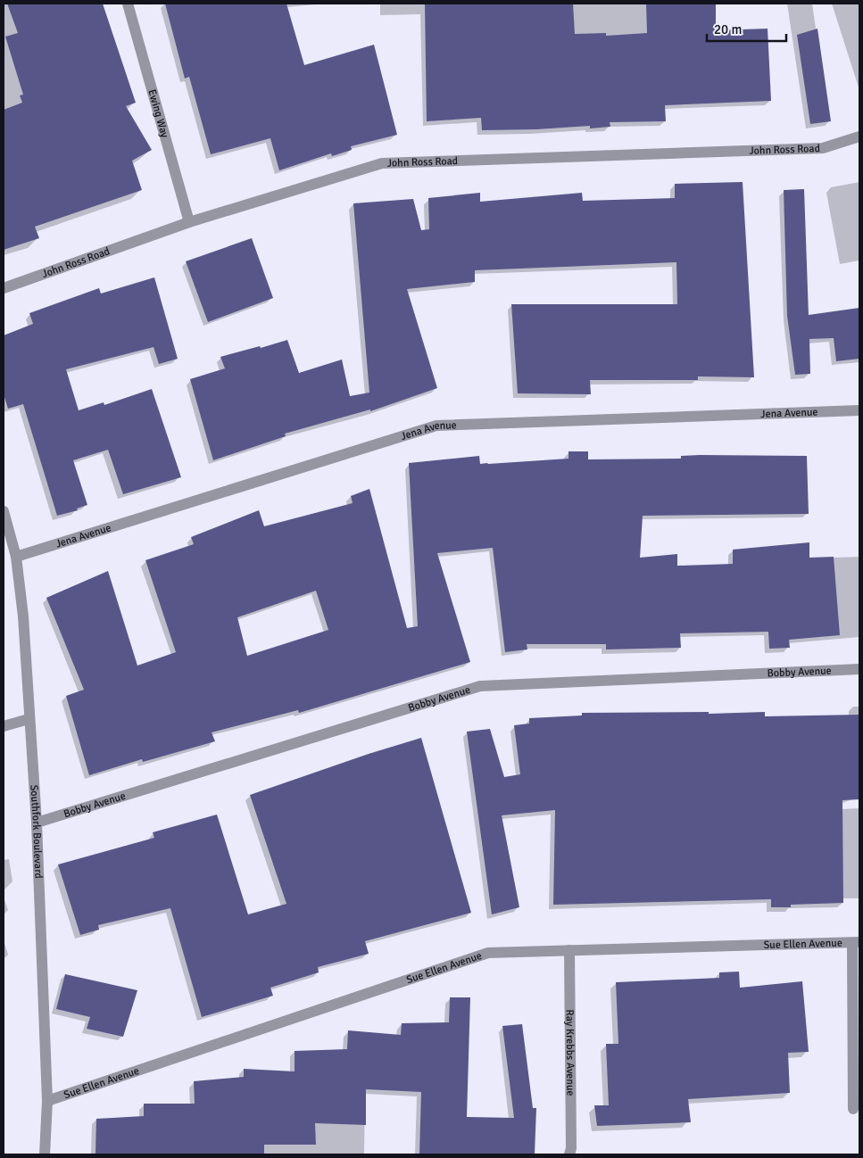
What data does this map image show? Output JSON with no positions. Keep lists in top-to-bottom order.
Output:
{
  "streets": {
    "street": [
      "Ewing Way",
      "John Ross Road",
      "Jena Avenue",
      "Bobby Avenue",
      "Southfork Boulevard",
      "Sue Ellen Avenue",
      "Ray Krebbs Avenue"
    ]
  },
  "crossings": [
    ["Ewing Way", "John Ross Road"],
    ["Jena Avenue", "Southfork Boulevard"],
    ["Bobby Avenue", "Southfork Boulevard"],
    ["Southfork Boulevard", "Sue Ellen Avenue"],
    ["Sue Ellen Avenue", "Ray Krebbs Avenue"]
  ],
  "scale_bar": "20 m"
}
